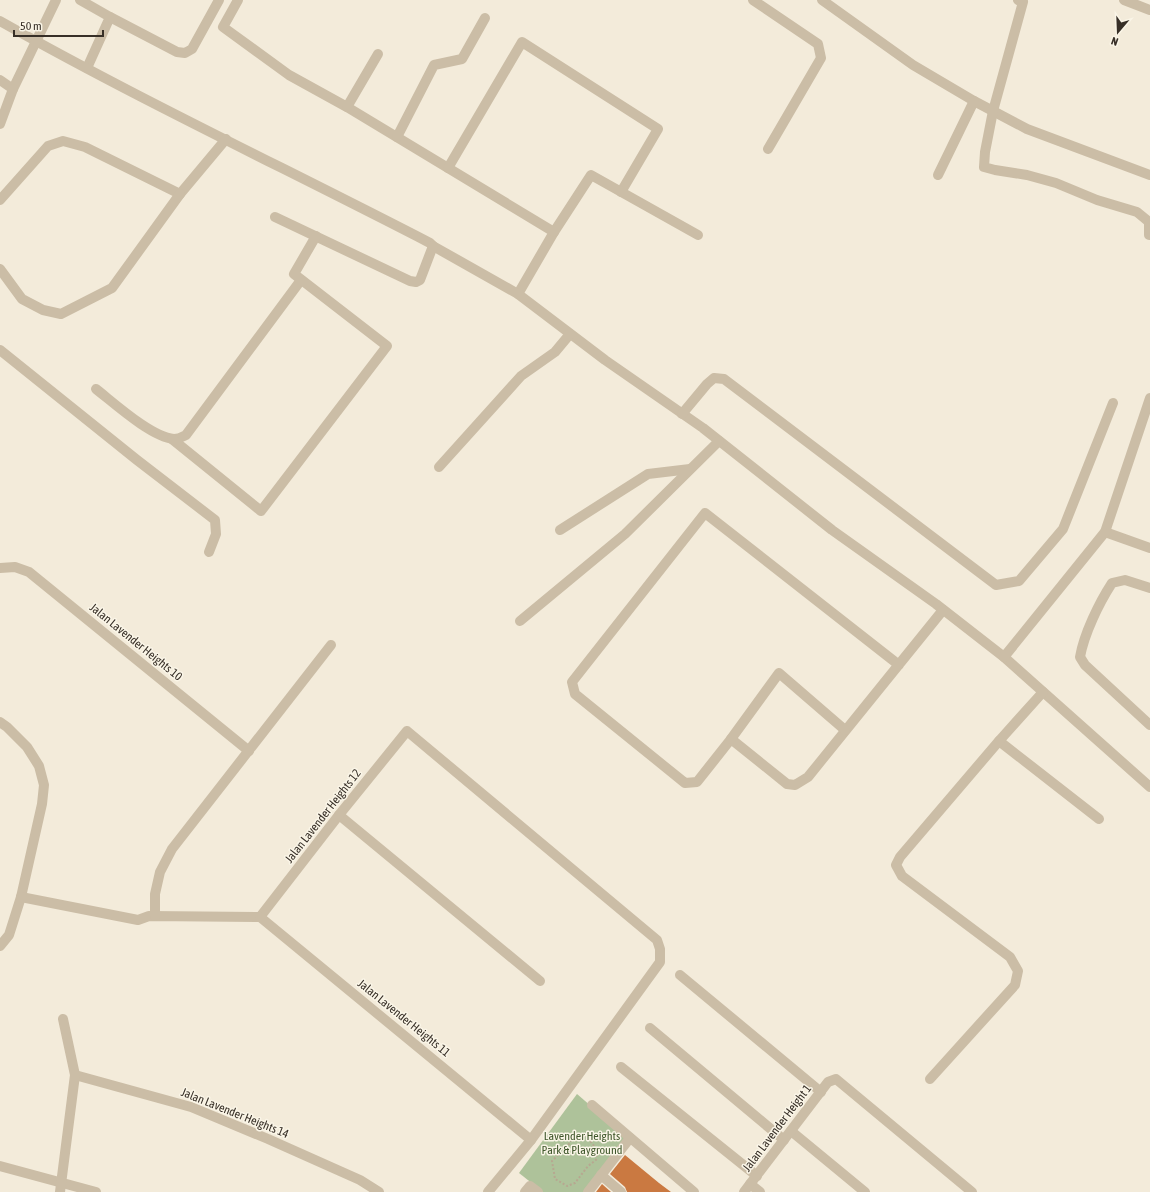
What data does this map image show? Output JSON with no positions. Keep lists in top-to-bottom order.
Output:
{
  "streets": {
    "street": [
      "Jalan Lavender Heights 10",
      "Jalan Lavender Heights 12",
      "Jalan Lavender Heights 11",
      "Jalan Lavender Heights 14",
      "Jalan Lavender Height 1"
    ]
  },
  "crossings": [
    ["Jalan Lavender Heights 12", "Jalan Lavender Heights 11"]
  ],
  "parks": ["Lavender Heights Park & Playground"],
  "scale_bar": "50 m",
  "north": "bottom"
}
